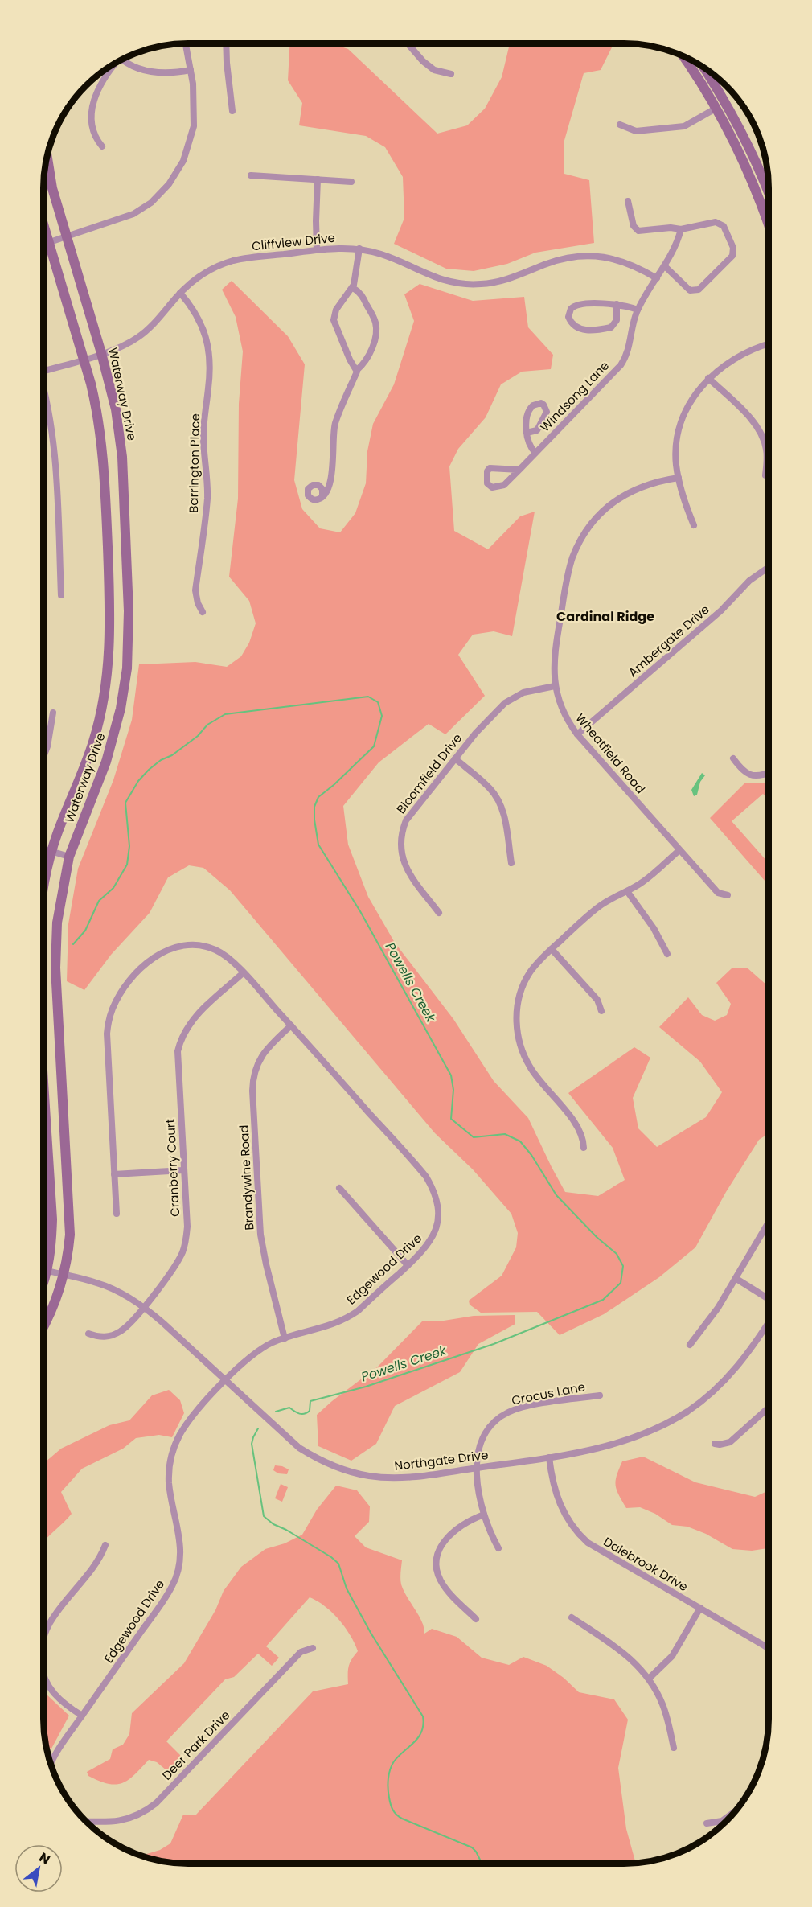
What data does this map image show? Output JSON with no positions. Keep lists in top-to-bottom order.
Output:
{
  "streets": {
    "main road": ["Waterway Drive"],
    "street": [
      "Cliffview Drive",
      "Windsong Lane",
      "Barrington Place",
      "Ambergate Drive",
      "Wheatfield Road",
      "Bloomfield Drive",
      "Cranberry Court",
      "Brandywine Road",
      "Edgewood Drive",
      "Crocus Lane",
      "Northgate Drive",
      "Dalebrook Drive",
      "Deer Park Drive"
    ]
  },
  "crossings": [
    ["Cliffview Drive", "Waterway Drive"],
    ["Cliffview Drive", "Windsong Lane"],
    ["Cliffview Drive", "Barrington Place"],
    ["Waterway Drive", "Northgate Drive"],
    ["Ambergate Drive", "Wheatfield Road"],
    ["Wheatfield Road", "Bloomfield Drive"],
    ["Cranberry Court", "Edgewood Drive"],
    ["Cranberry Court", "Northgate Drive"],
    ["Brandywine Road", "Edgewood Drive"],
    ["Edgewood Drive", "Northgate Drive"],
    ["Crocus Lane", "Northgate Drive"],
    ["Northgate Drive", "Dalebrook Drive"]
  ],
  "districts": ["Cardinal Ridge"],
  "water": ["Powells Creek"],
  "north": "top right"
}
